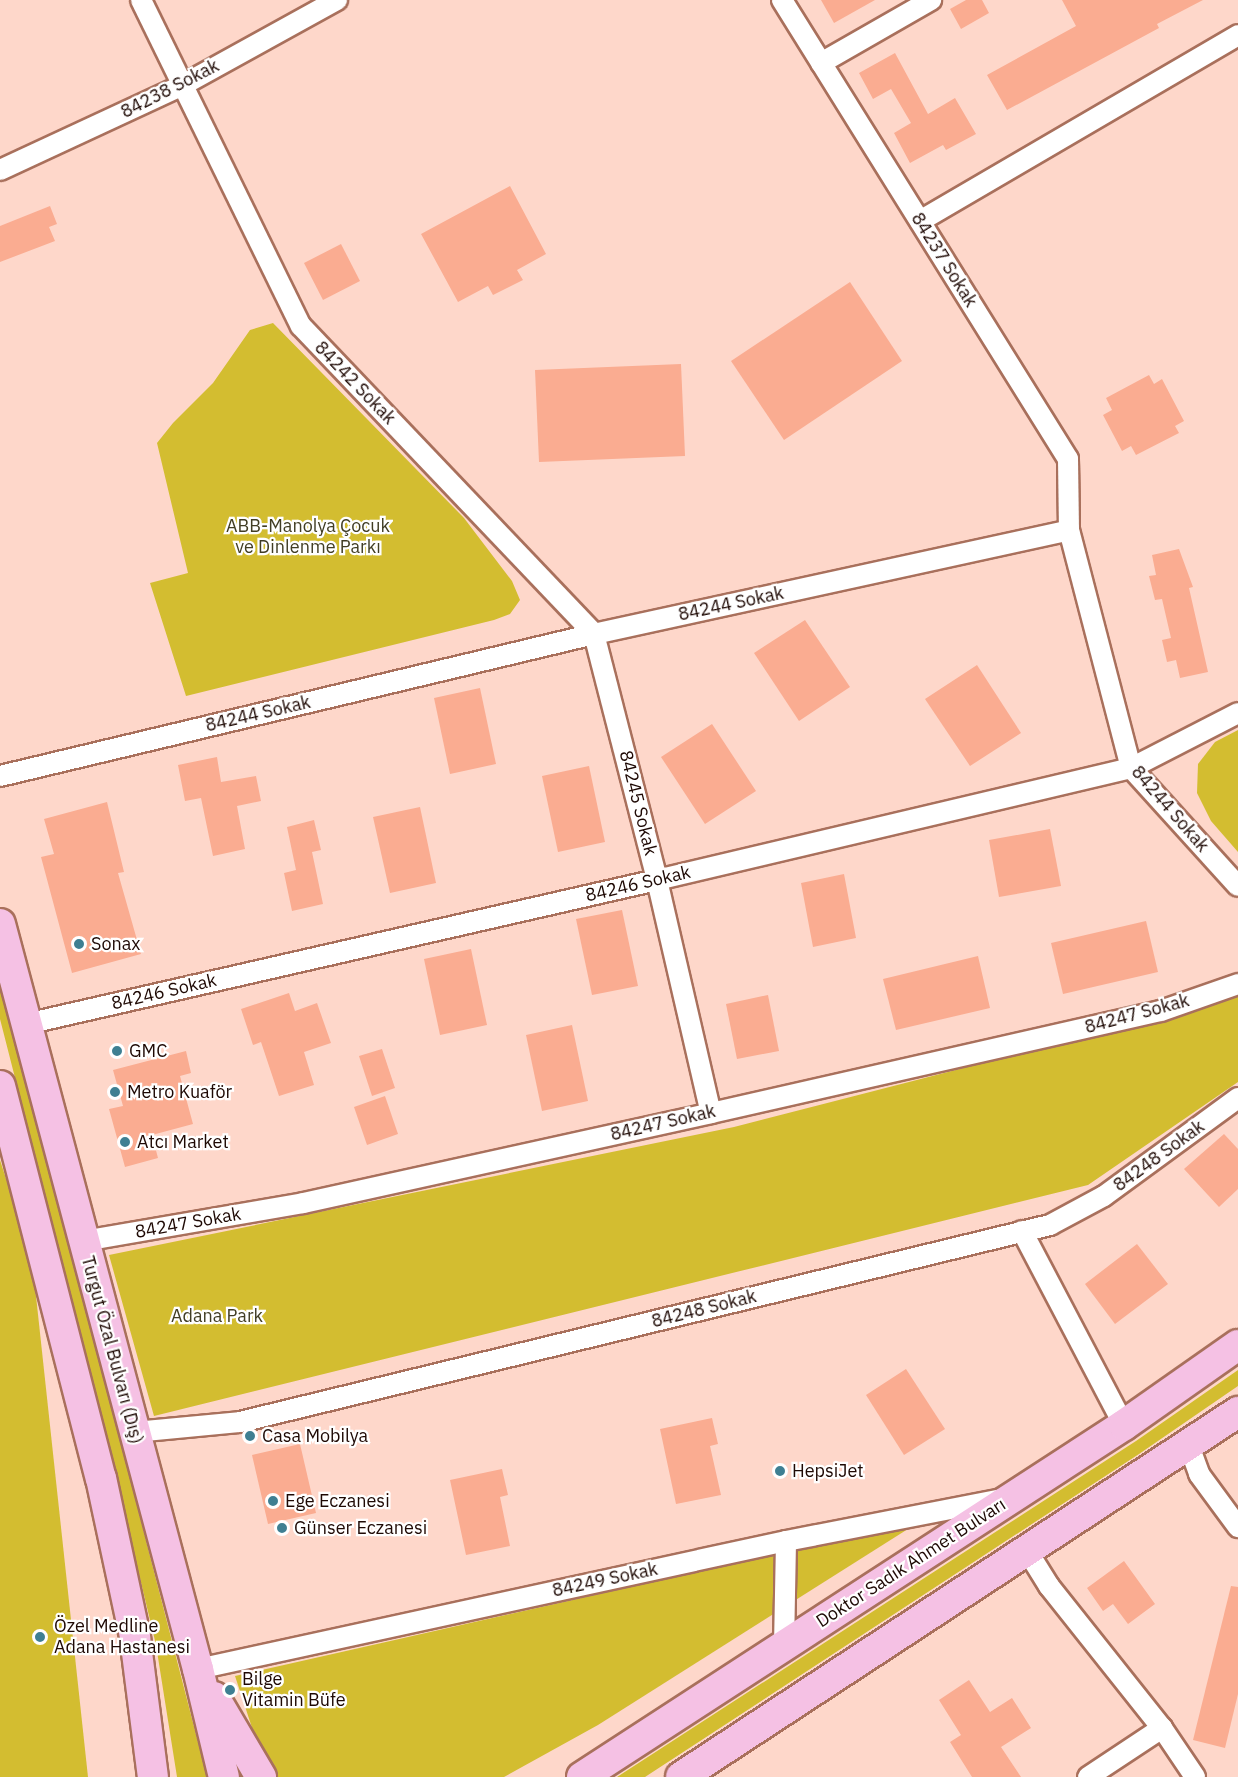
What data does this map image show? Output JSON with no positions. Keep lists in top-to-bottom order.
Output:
{
  "streets": {
    "main road": ["Turgut Özal Bulvarı (Dış)", "Doktor Sadık Ahmet Bulvarı"],
    "street": [
      "84238 Sokak",
      "84237 Sokak",
      "84242 Sokak",
      "84244 Sokak",
      "84245 Sokak",
      "84246 Sokak",
      "84247 Sokak",
      "84248 Sokak",
      "84249 Sokak"
    ]
  },
  "crossings": [
    ["84238 Sokak", "84242 Sokak"],
    ["84237 Sokak", "84244 Sokak"],
    ["84242 Sokak", "84244 Sokak"],
    ["84242 Sokak", "84245 Sokak"],
    ["84244 Sokak", "84245 Sokak"],
    ["84244 Sokak", "84246 Sokak"],
    ["84245 Sokak", "84246 Sokak"],
    ["84245 Sokak", "84247 Sokak"],
    ["84246 Sokak", "Turgut Özal Bulvarı (Dış)"],
    ["84247 Sokak", "Turgut Özal Bulvarı (Dış)"],
    ["84248 Sokak", "Turgut Özal Bulvarı (Dış)"],
    ["Turgut Özal Bulvarı (Dış)", "84249 Sokak"],
    ["Doktor Sadık Ahmet Bulvarı", "84249 Sokak"]
  ],
  "parks": ["ABB-Manolya Çocuk ve Dinlenme Parkı", "Adana Park"],
  "places": [
    "Sonax",
    "GMC",
    "Metro Kuaför",
    "Atcı Market",
    "Casa Mobilya",
    "HepsiJet",
    "Ege Eczanesi",
    "Günser Eczanesi",
    "Özel Medline Adana Hastanesi",
    "Bilge Vitamin Büfe"
  ]
}
